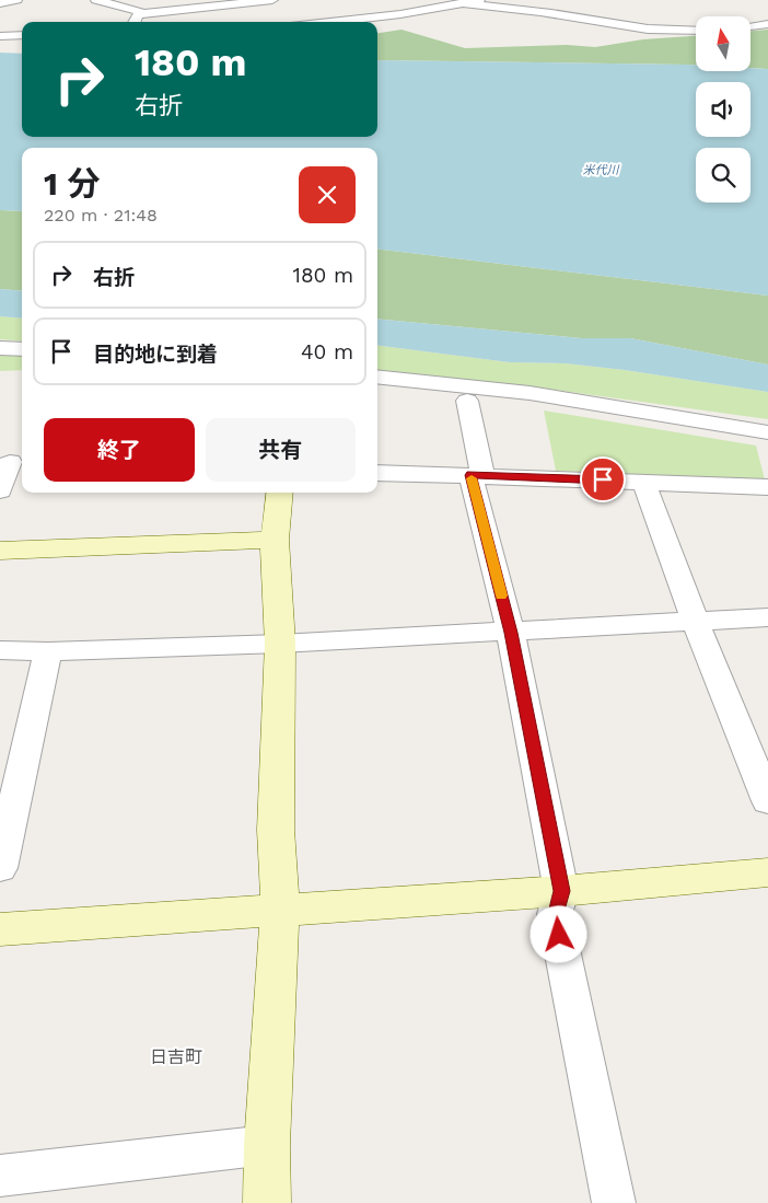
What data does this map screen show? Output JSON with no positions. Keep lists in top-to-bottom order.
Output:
{
  "districts": ["日吉町"],
  "water": ["米代川"],
  "north": "top",
  "page": {
    "turn": ["180 m", "右折"],
    "heading": ["1 分", "220 m · 21:48"],
    "list": [
      {
        "name": "右折",
        "value": "180 m"
      },
      {
        "name": "目的地に到着",
        "value": "40 m"
      }
    ],
    "buttons": ["終了", "共有"]
  }
}
